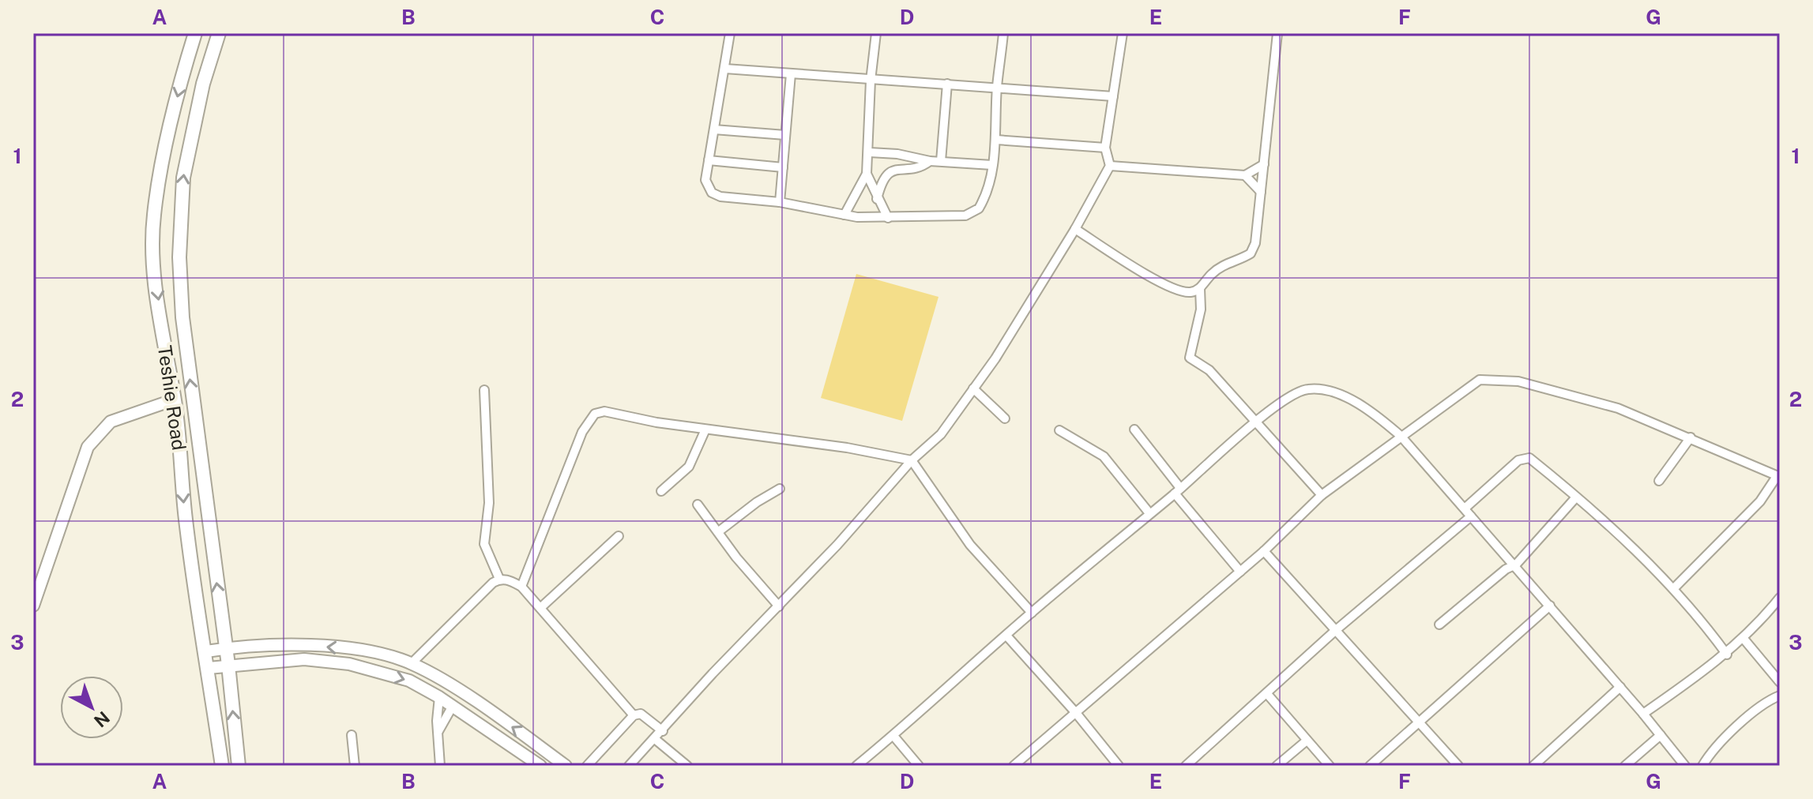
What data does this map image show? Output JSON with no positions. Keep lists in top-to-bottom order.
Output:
{
  "streets": {
    "main road": ["Teshie Road"]
  },
  "north": "bottom right",
  "grid": {
    "columns": [
      "A",
      "B",
      "C",
      "D",
      "E",
      "F",
      "G"
    ],
    "rows": ["1", "2", "3"]
  }
}
